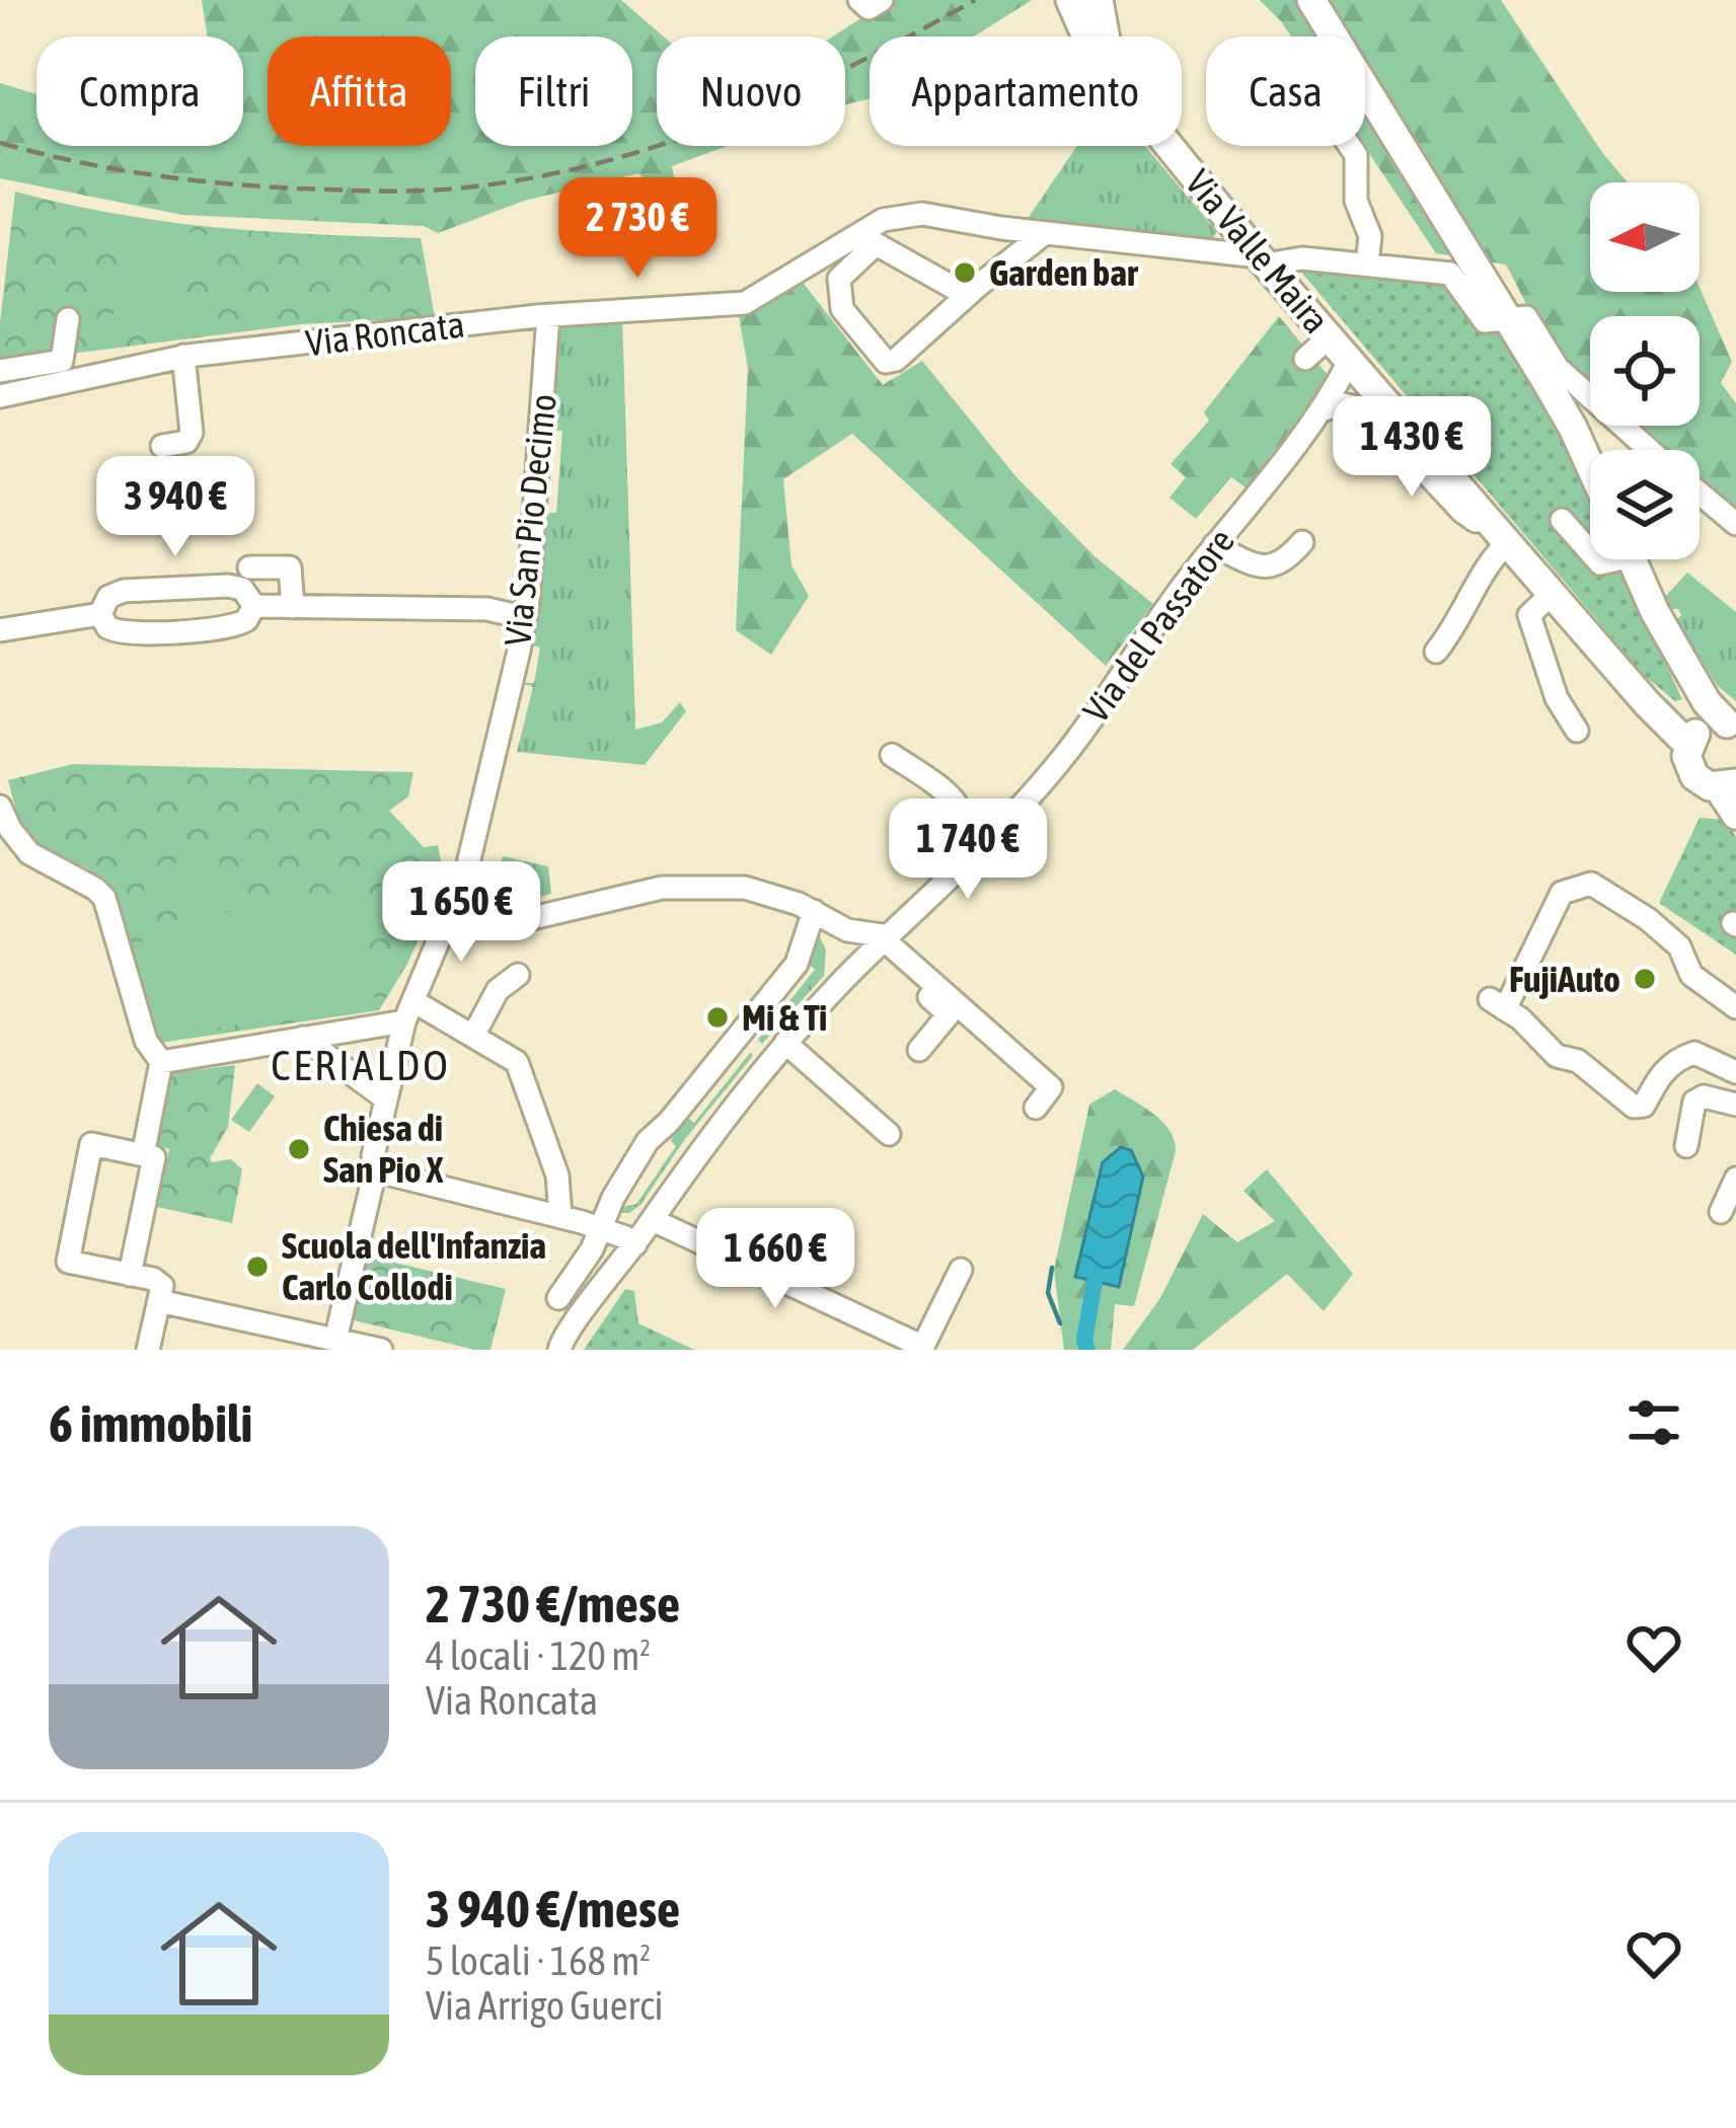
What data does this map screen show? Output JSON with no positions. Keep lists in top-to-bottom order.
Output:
{
  "streets": {
    "main road": ["Via Valle Maira"],
    "street": ["Via Roncata", "Via San Pio Decimo", "Via del Passatore"]
  },
  "crossings": [
    ["Via Valle Maira", "Via Roncata"],
    ["Via Valle Maira", "Via del Passatore"],
    ["Via Roncata", "Via San Pio Decimo"]
  ],
  "districts": ["CERIALDO"],
  "places": [
    "Garden bar",
    "FujiAuto",
    "Mi & Ti",
    "Chiesa di San Pio X",
    "Scuola dell'Infanzia Carlo Collodi"
  ],
  "north": "left",
  "page": {
    "chip": [
      "Compra",
      "Affitta",
      "Filtri",
      "Nuovo",
      "Appartamento",
      "Casa"
    ],
    "price": [
      "2 730 €",
      "1 430 €",
      "3 940 €",
      "1 740 €",
      "1 650 €",
      "1 660 €"
    ],
    "heading": "6 immobili",
    "list": [
      {
        "name": "2 730 €/mese",
        "note": "4 locali · 120 m² · Via Roncata"
      },
      {
        "name": "3 940 €/mese",
        "note": "5 locali · 168 m² · Via Arrigo Guerci"
      }
    ]
  }
}
